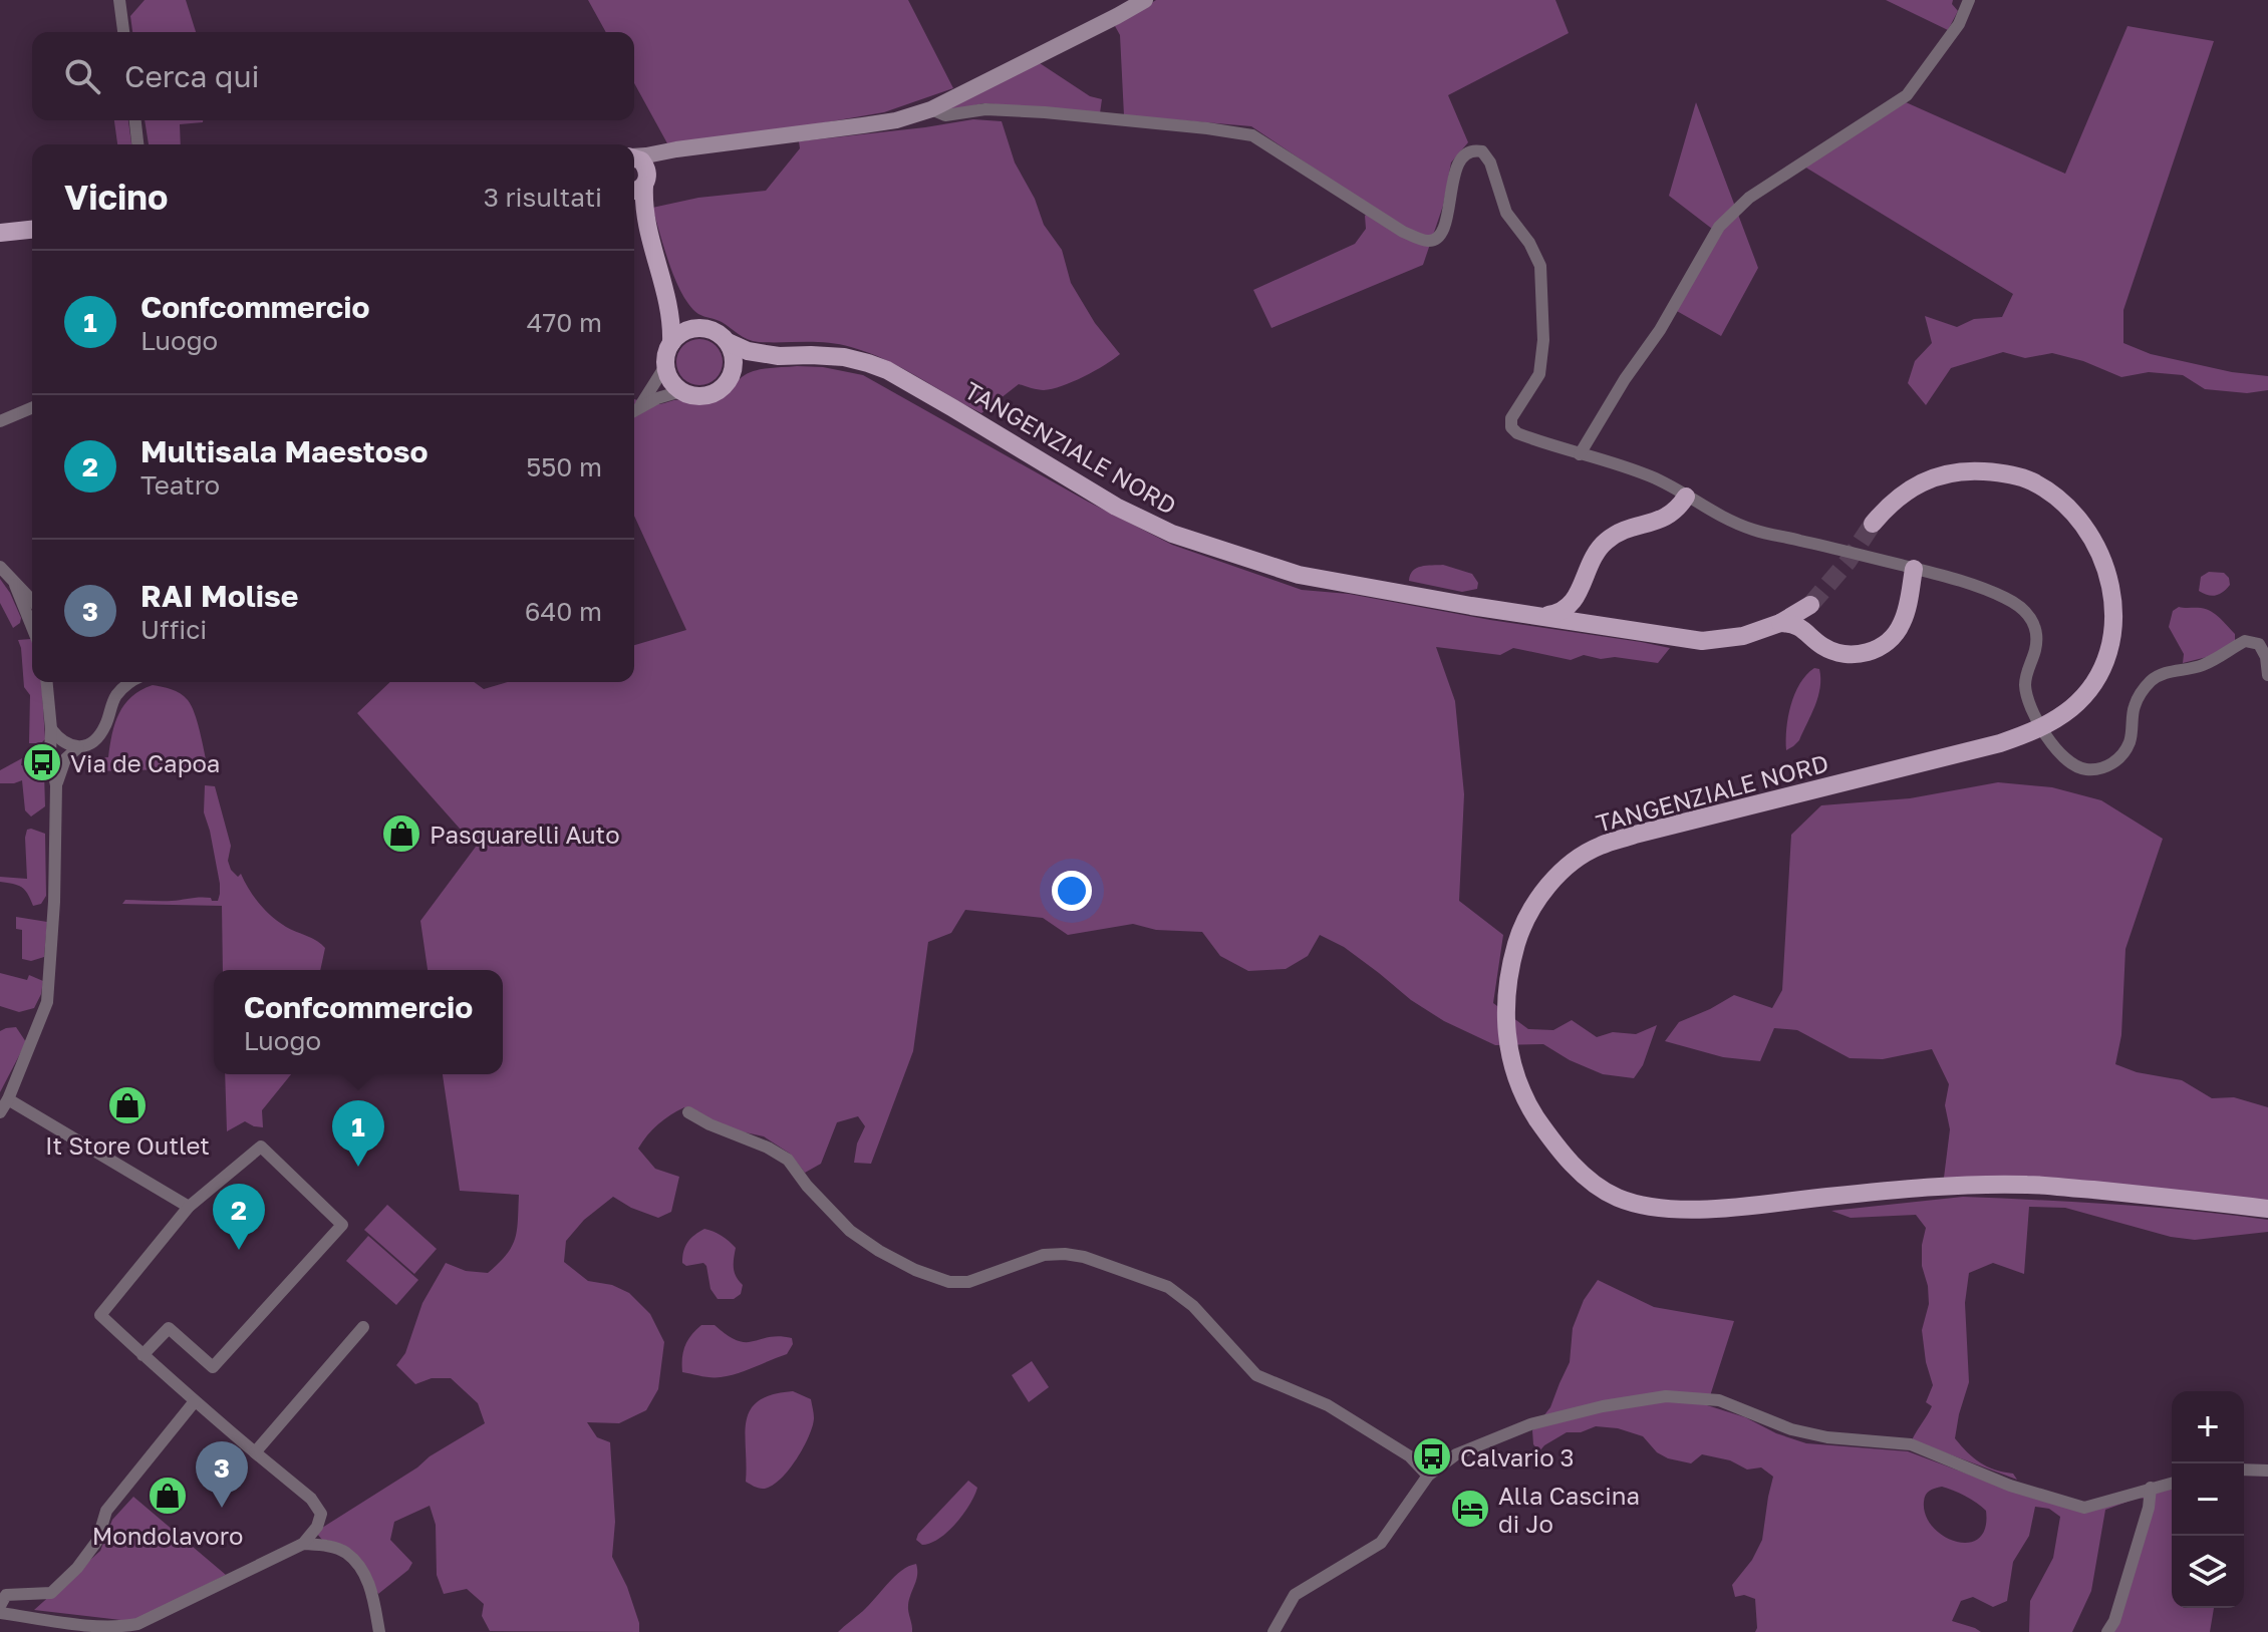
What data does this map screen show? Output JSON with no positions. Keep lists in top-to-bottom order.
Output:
{
  "streets": {
    "main road": ["TANGENZIALE NORD"]
  },
  "places": {
    "bus stop": ["Via de Capoa", "Calvario 3"],
    "shop": ["Pasquarelli Auto", "It Store Outlet", "Mondolavoro"],
    "hotel": ["Alla Cascina di Jo"]
  },
  "page": {
    "search": "Cerca qui",
    "heading": ["Vicino", "3 risultati"],
    "list": [
      {
        "mark": "1",
        "name": "Confcommercio",
        "note": "Luogo",
        "value": "470 m"
      },
      {
        "mark": "2",
        "name": "Multisala Maestoso",
        "note": "Teatro",
        "value": "550 m"
      },
      {
        "mark": "3",
        "name": "RAI Molise",
        "note": "Uffici",
        "value": "640 m"
      }
    ],
    "popup": ["Confcommercio", "Luogo"],
    "pins": ["1", "2", "3"],
    "map_buttons": ["+", "−"]
  }
}
